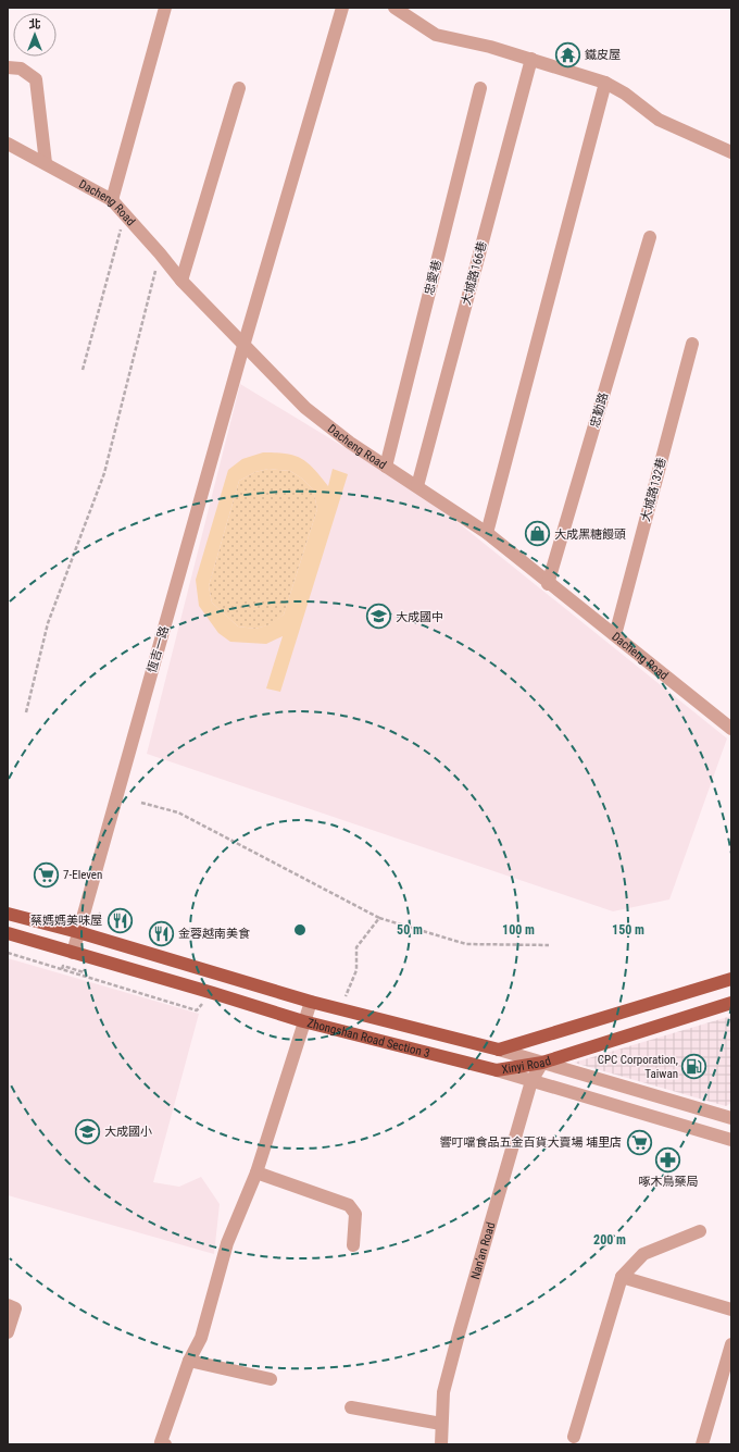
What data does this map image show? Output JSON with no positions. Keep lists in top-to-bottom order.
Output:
{
  "streets": {
    "main road": ["Zhongshan Road Section 3", "Xinyi Road"],
    "street": [
      "Dacheng Road",
      "大城路166巷",
      "忠愛巷",
      "忠勤路",
      "大城路132巷",
      "恆吉一路",
      "Nan’an Road"
    ]
  },
  "crossings": [
    ["Dacheng Road", "大城路166巷"],
    ["Dacheng Road", "忠愛巷"],
    ["Dacheng Road", "忠勤路"],
    ["Dacheng Road", "大城路132巷"],
    ["Dacheng Road", "恆吉一路"],
    ["恆吉一路", "Zhongshan Road Section 3"],
    ["Zhongshan Road Section 3", "Xinyi Road"],
    ["Zhongshan Road Section 3", "Nan’an Road"],
    ["Xinyi Road", "Nan’an Road"]
  ],
  "places": {
    "temple": ["鐵皮屋"],
    "shop": ["大成黑糖饅頭"],
    "school or university": ["大成國中", "大成國小"],
    "supermarket": ["7-Eleven", "響叮噹食品五金百貨大賣場 埔里店"],
    "restaurant": ["蔡媽媽美味屋", "金蓉越南美食"],
    "fuel station": ["CPC Corporation, Taiwan"],
    "pharmacy": ["啄木鳥藥局"]
  },
  "north": "top",
  "rings": [
    "50 m",
    "100 m",
    "150 m",
    "200 m"
  ]
}
